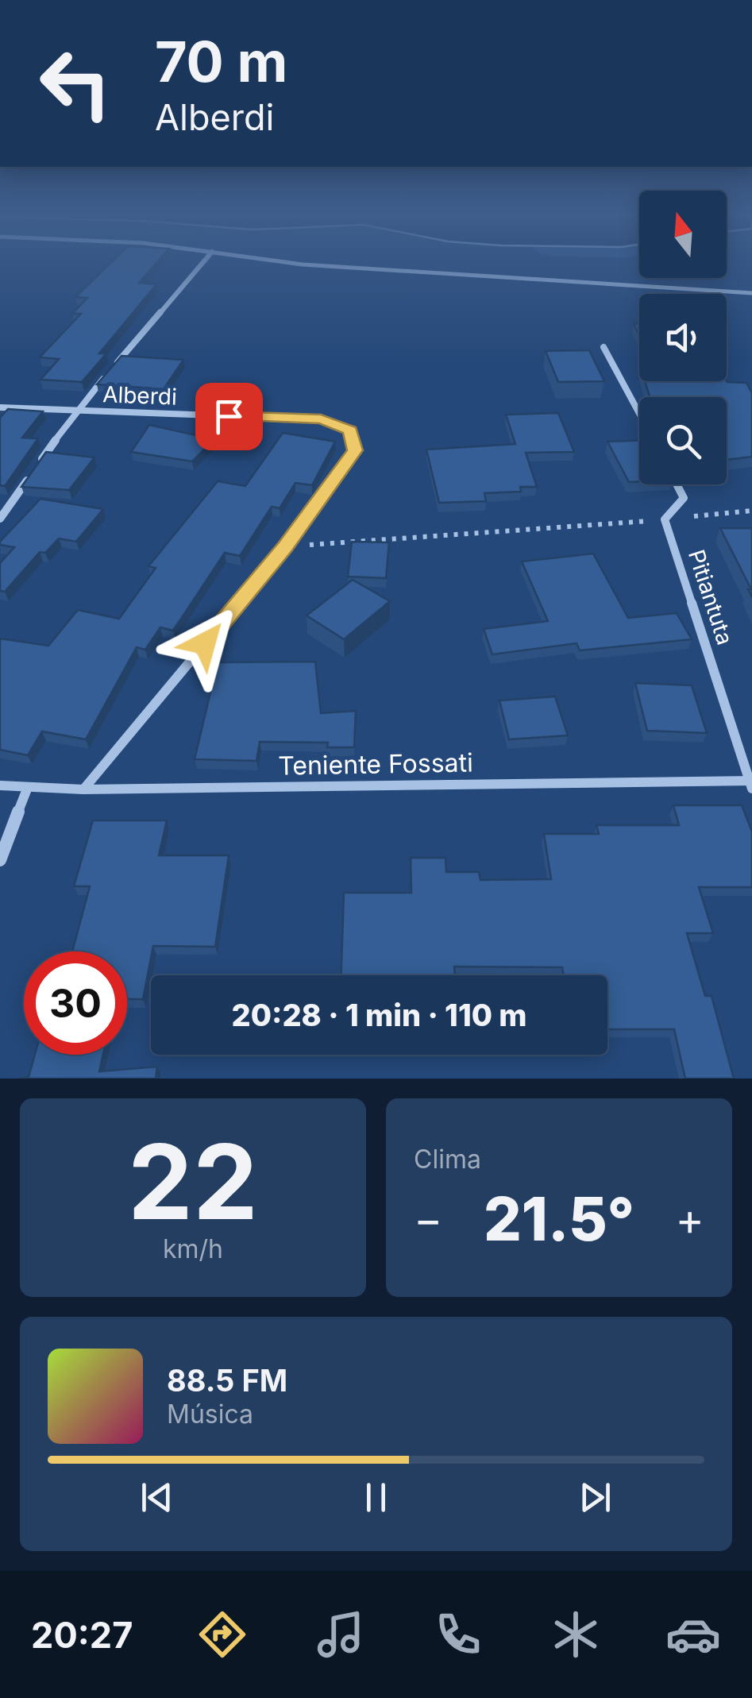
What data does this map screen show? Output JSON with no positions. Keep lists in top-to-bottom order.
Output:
{
  "streets": {
    "street": ["Alberdi", "Pitiantuta", "Teniente Fossati"]
  },
  "crossings": [
    ["Pitiantuta", "Teniente Fossati"]
  ],
  "north": "top",
  "page": {
    "turn": ["70 m", "Alberdi"],
    "limit": "30",
    "trip": "20:28 · 1 min · 110 m",
    "tile": [
      ["22", "km/h"],
      "Clima"
    ],
    "heat": ["−", "21.5°", "+"],
    "song": ["88.5 FM", "Música"],
    "tabs": "20:27"
  }
}
